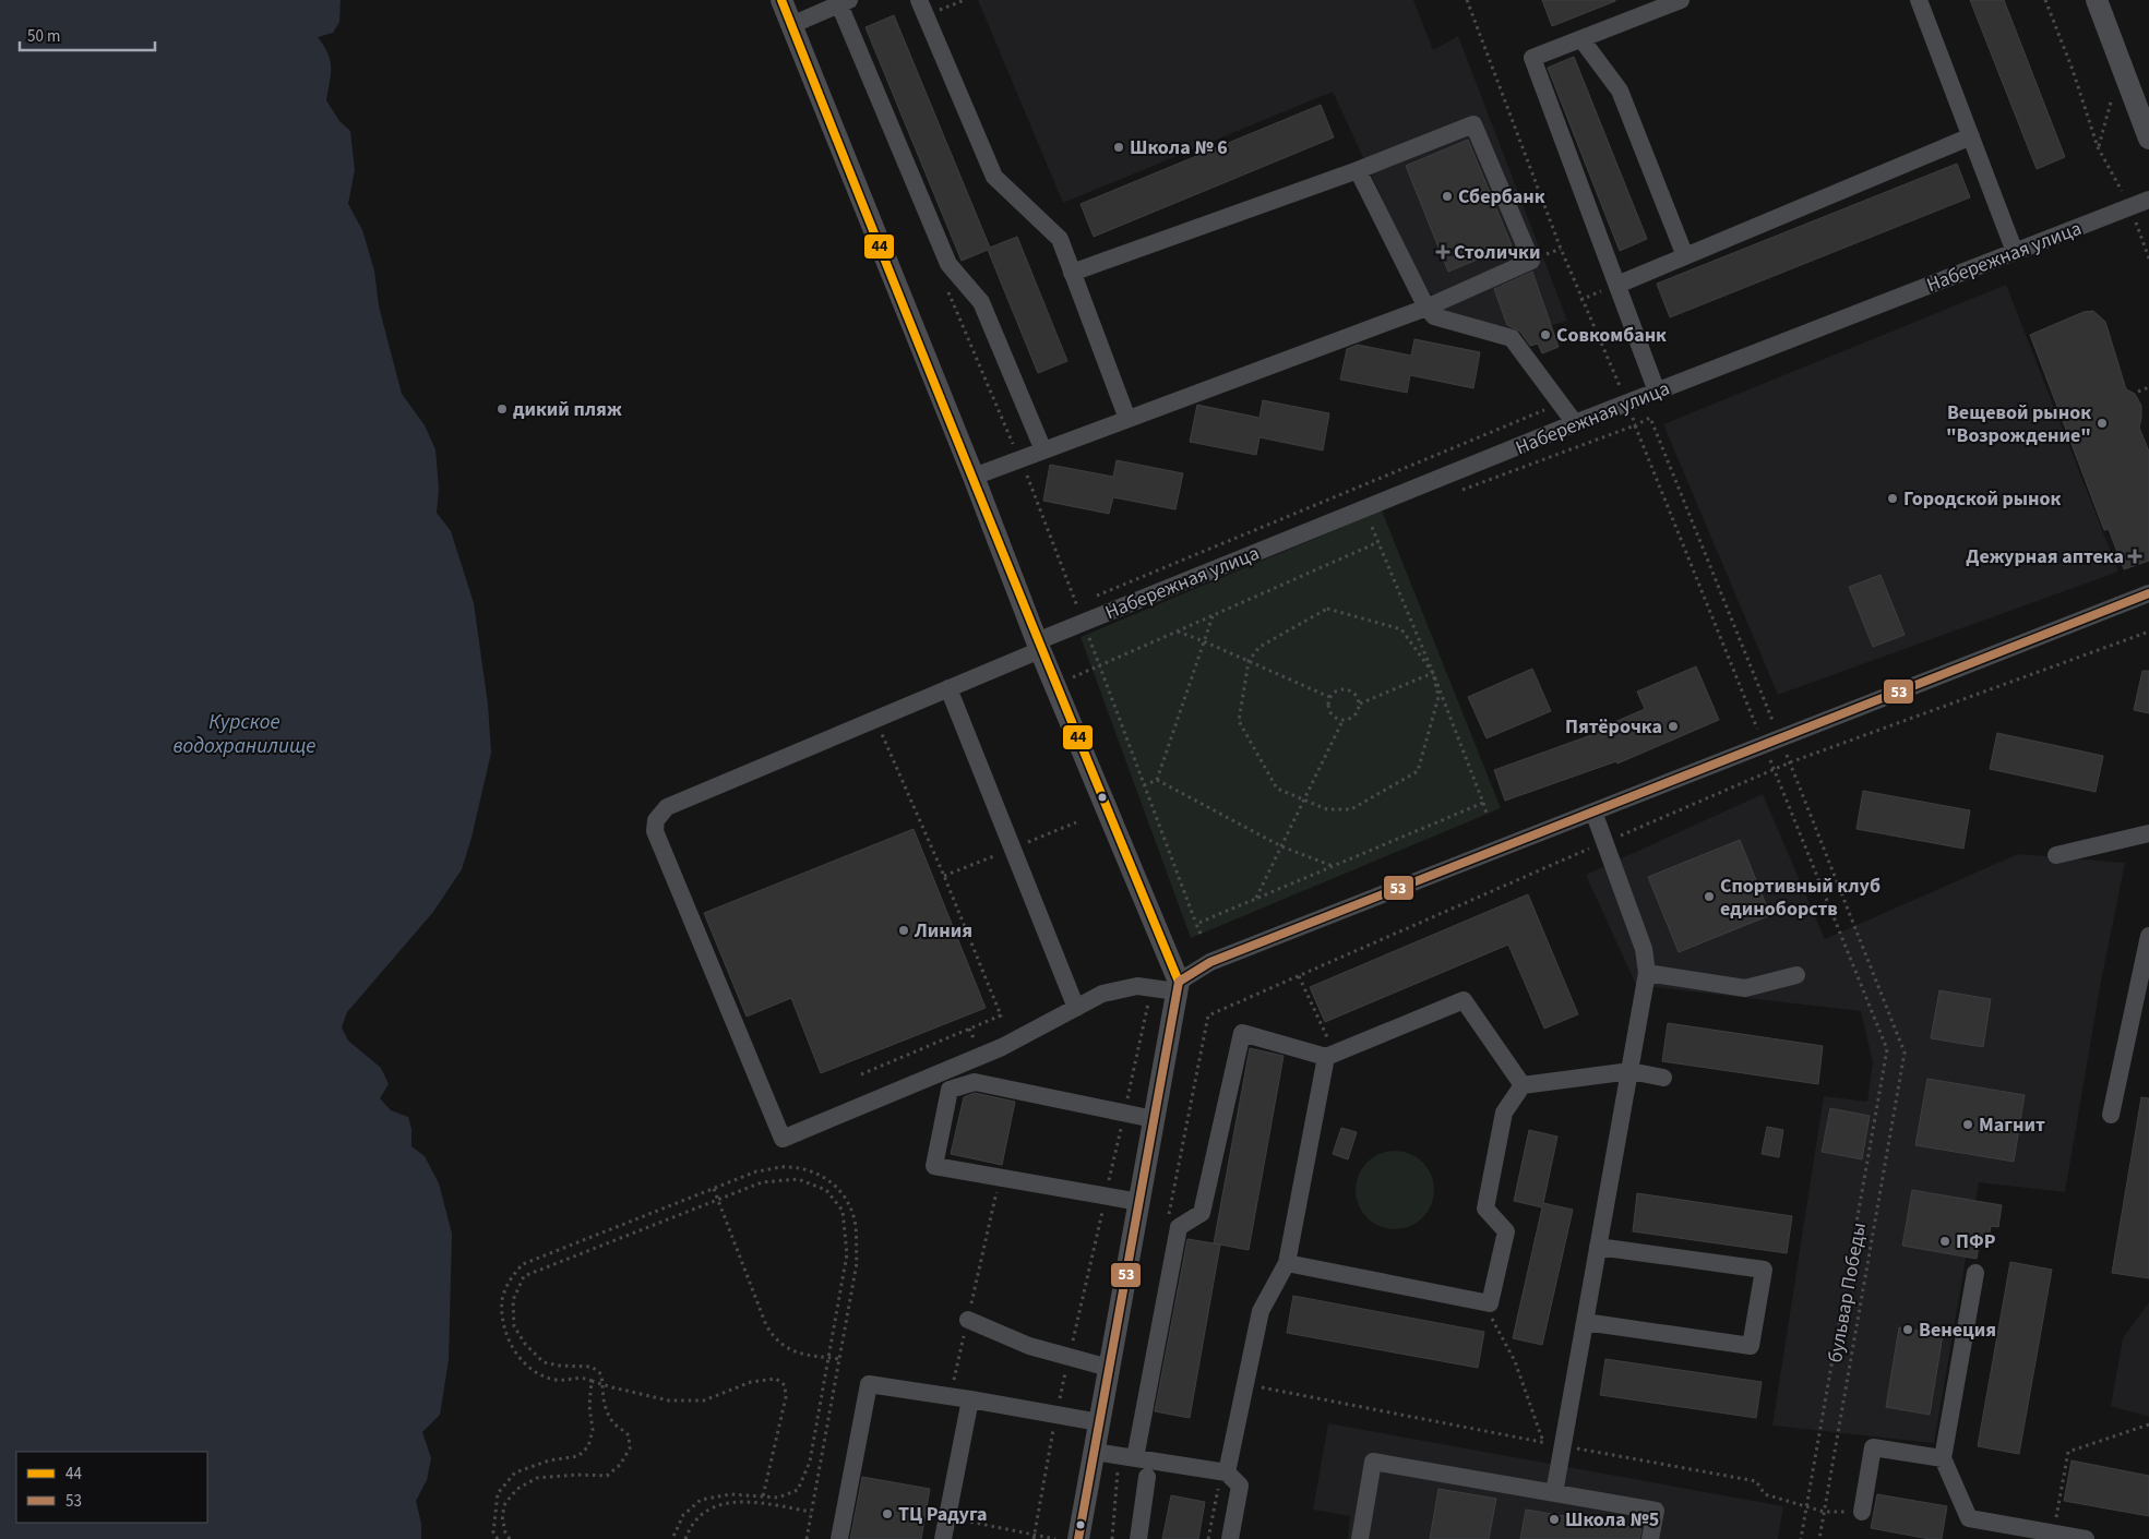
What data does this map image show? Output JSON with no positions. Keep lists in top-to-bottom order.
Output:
{
  "streets": {
    "street": ["Набережная улица"],
    "path": ["бульвар Победы"]
  },
  "water": ["Курское водохранилище"],
  "places": {
    "other": [
      "Школа № 6",
      "Сбербанк",
      "Совкомбанк",
      "дикий пляж",
      "Вещевой рынок \"Возрождение\"",
      "Городской рынок",
      "Пятёрочка",
      "Спортивный клуб единоборств",
      "Линия",
      "Магнит",
      "ПФР",
      "Венеция",
      "ТЦ Радуга",
      "Школа №5"
    ],
    "health": ["Столички", "Дежурная аптека"]
  },
  "lines": ["transit line 44", "transit line 53"],
  "legend": ["44", "53"],
  "scale_bar": "50 m"
}
